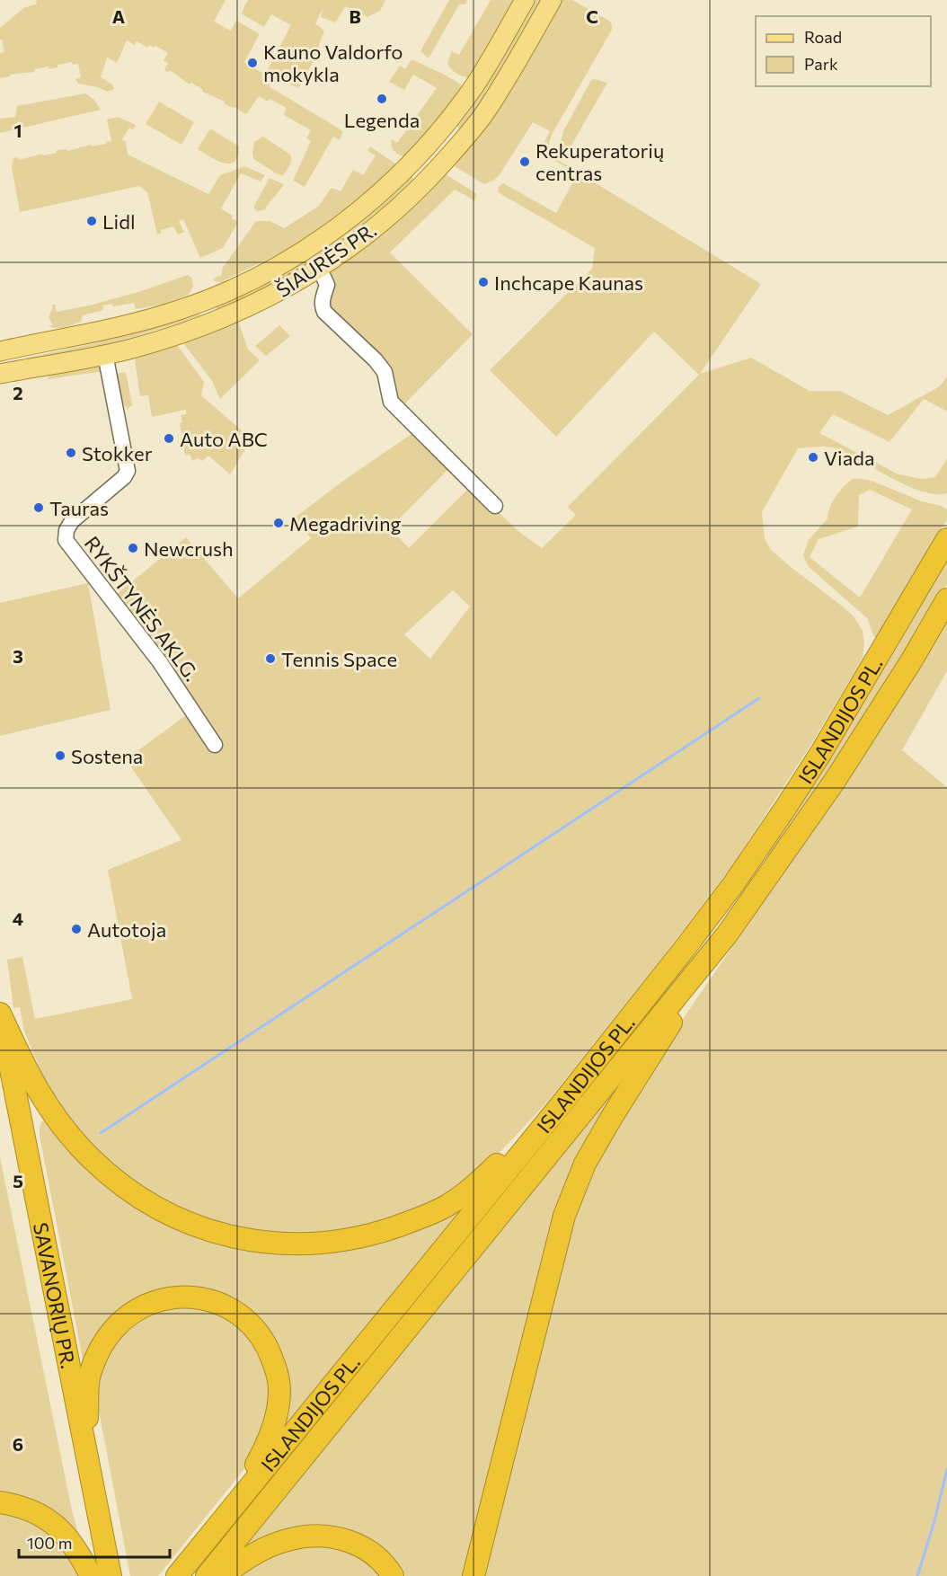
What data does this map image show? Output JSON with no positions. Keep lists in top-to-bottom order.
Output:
{
  "streets": {
    "highway": ["ISLANDIJOS PL.", "SAVANORIŲ PR."],
    "main road": ["ŠIAURĖS PR."],
    "street": ["RYKŠTYNĖS AKLG."]
  },
  "crossings": [
    ["ŠIAURĖS PR.", "RYKŠTYNĖS AKLG."]
  ],
  "places": [
    "Kauno Valdorfo mokykla",
    "Legenda",
    "Rekuperatorių centras",
    "Lidl",
    "Inchcape Kaunas",
    "Auto ABC",
    "Stokker",
    "Viada",
    "Tauras",
    "Megadriving",
    "Newcrush",
    "Tennis Space",
    "Sostena",
    "Autotoja"
  ],
  "legend": ["Road", "Park"],
  "scale_bar": "100 m",
  "grid": {
    "columns": ["A", "B", "C"],
    "rows": [
      "1",
      "2",
      "3",
      "4",
      "5",
      "6"
    ]
  }
}
